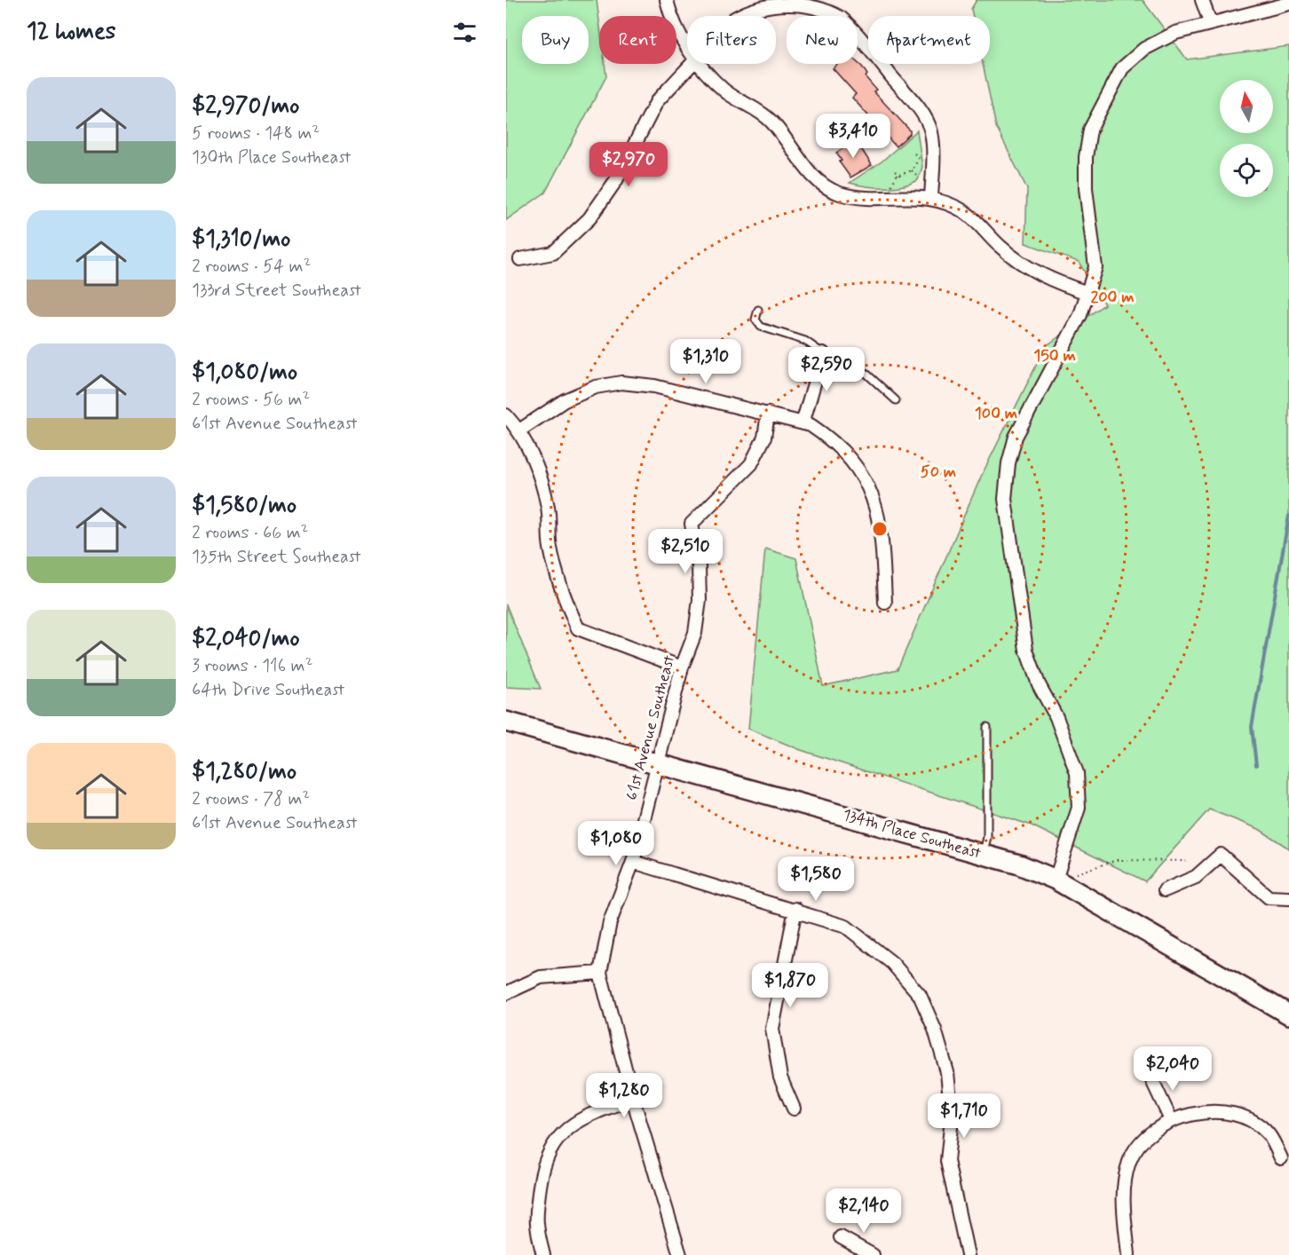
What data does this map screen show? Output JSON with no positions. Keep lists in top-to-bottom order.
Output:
{
  "streets": {
    "main road": ["134th Place Southeast"],
    "street": ["61st Avenue Southeast"]
  },
  "crossings": [
    ["61st Avenue Southeast", "134th Place Southeast"]
  ],
  "north": "top",
  "page": {
    "heading": "12 homes",
    "chip": [
      "Buy",
      "Rent",
      "Filters",
      "New",
      "Apartment"
    ],
    "list": [
      {
        "name": "$2,970/mo",
        "note": "5 rooms · 148 m² · 130th Place Southeast"
      },
      {
        "name": "$1,310/mo",
        "note": "2 rooms · 54 m² · 133rd Street Southeast"
      },
      {
        "name": "$1,080/mo",
        "note": "2 rooms · 56 m² · 61st Avenue Southeast"
      },
      {
        "name": "$1,580/mo",
        "note": "2 rooms · 66 m² · 135th Street Southeast"
      },
      {
        "name": "$2,040/mo",
        "note": "3 rooms · 116 m² · 64th Drive Southeast"
      },
      {
        "name": "$1,280/mo",
        "note": "2 rooms · 78 m² · 61st Avenue Southeast"
      }
    ],
    "price": [
      "$3,410",
      "$2,970",
      "$1,310",
      "$2,590",
      "$2,510",
      "$1,080",
      "$1,580",
      "$1,870",
      "$2,040",
      "$1,280",
      "$1,710",
      "$2,140"
    ]
  },
  "rings": [
    "200 m",
    "150 m",
    "100 m",
    "50 m"
  ]
}
